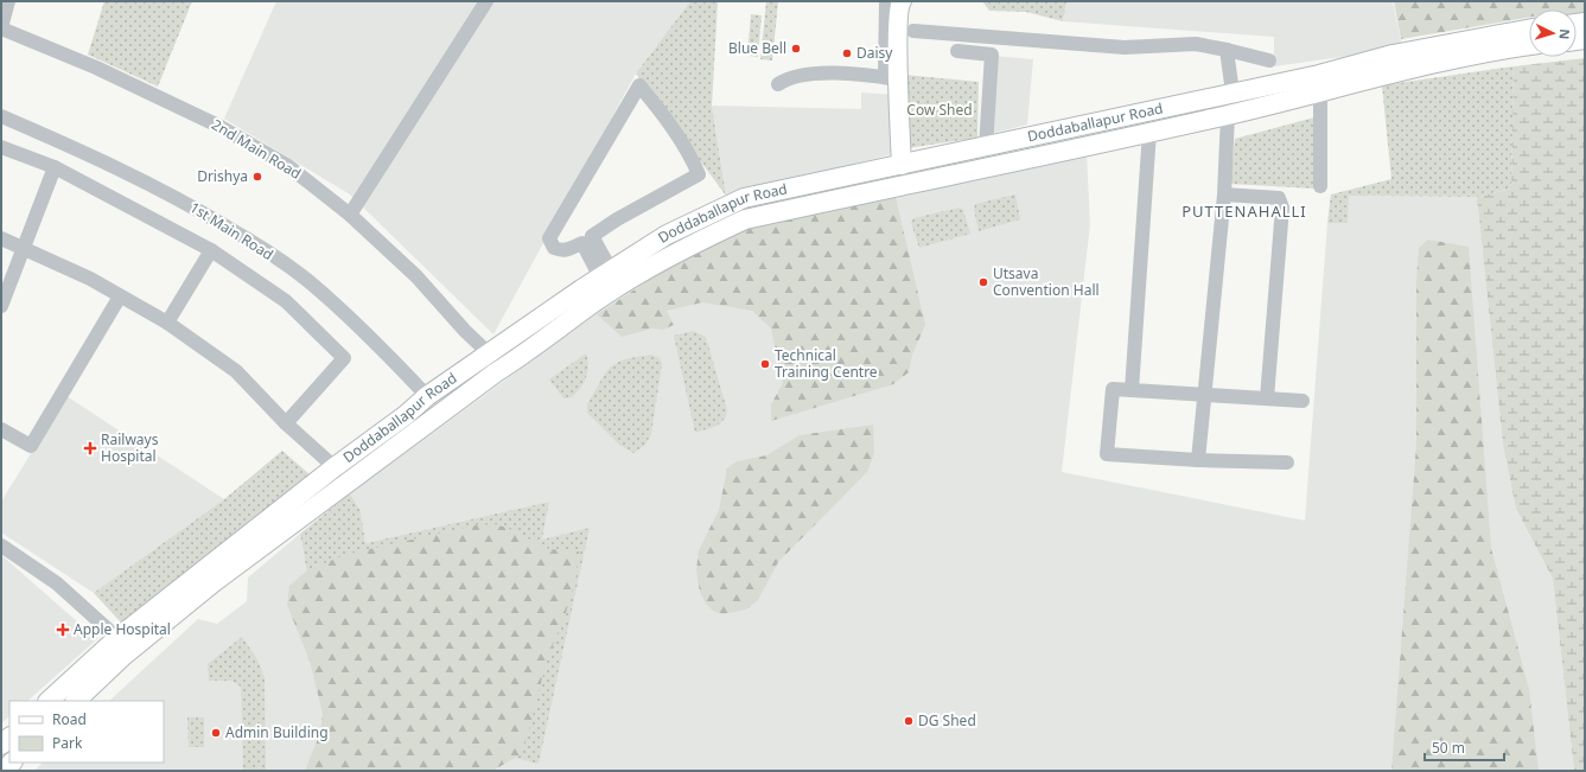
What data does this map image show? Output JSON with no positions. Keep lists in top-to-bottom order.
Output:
{
  "streets": {
    "main road": ["Doddaballapur Road"],
    "street": ["2nd Main Road", "1st Main Road"]
  },
  "crossings": [
    ["Doddaballapur Road", "2nd Main Road"],
    ["Doddaballapur Road", "1st Main Road"]
  ],
  "districts": ["PUTTENAHALLI"],
  "parks": ["Cow Shed"],
  "places": {
    "other": [
      "Blue Bell",
      "Daisy",
      "Drishya",
      "Utsava Convention Hall",
      "Technical Training Centre",
      "DG Shed",
      "Admin Building"
    ],
    "health": ["Railways Hospital", "Apple Hospital"]
  },
  "legend": ["Road", "Park"],
  "scale_bar": "50 m",
  "north": "right"
}
